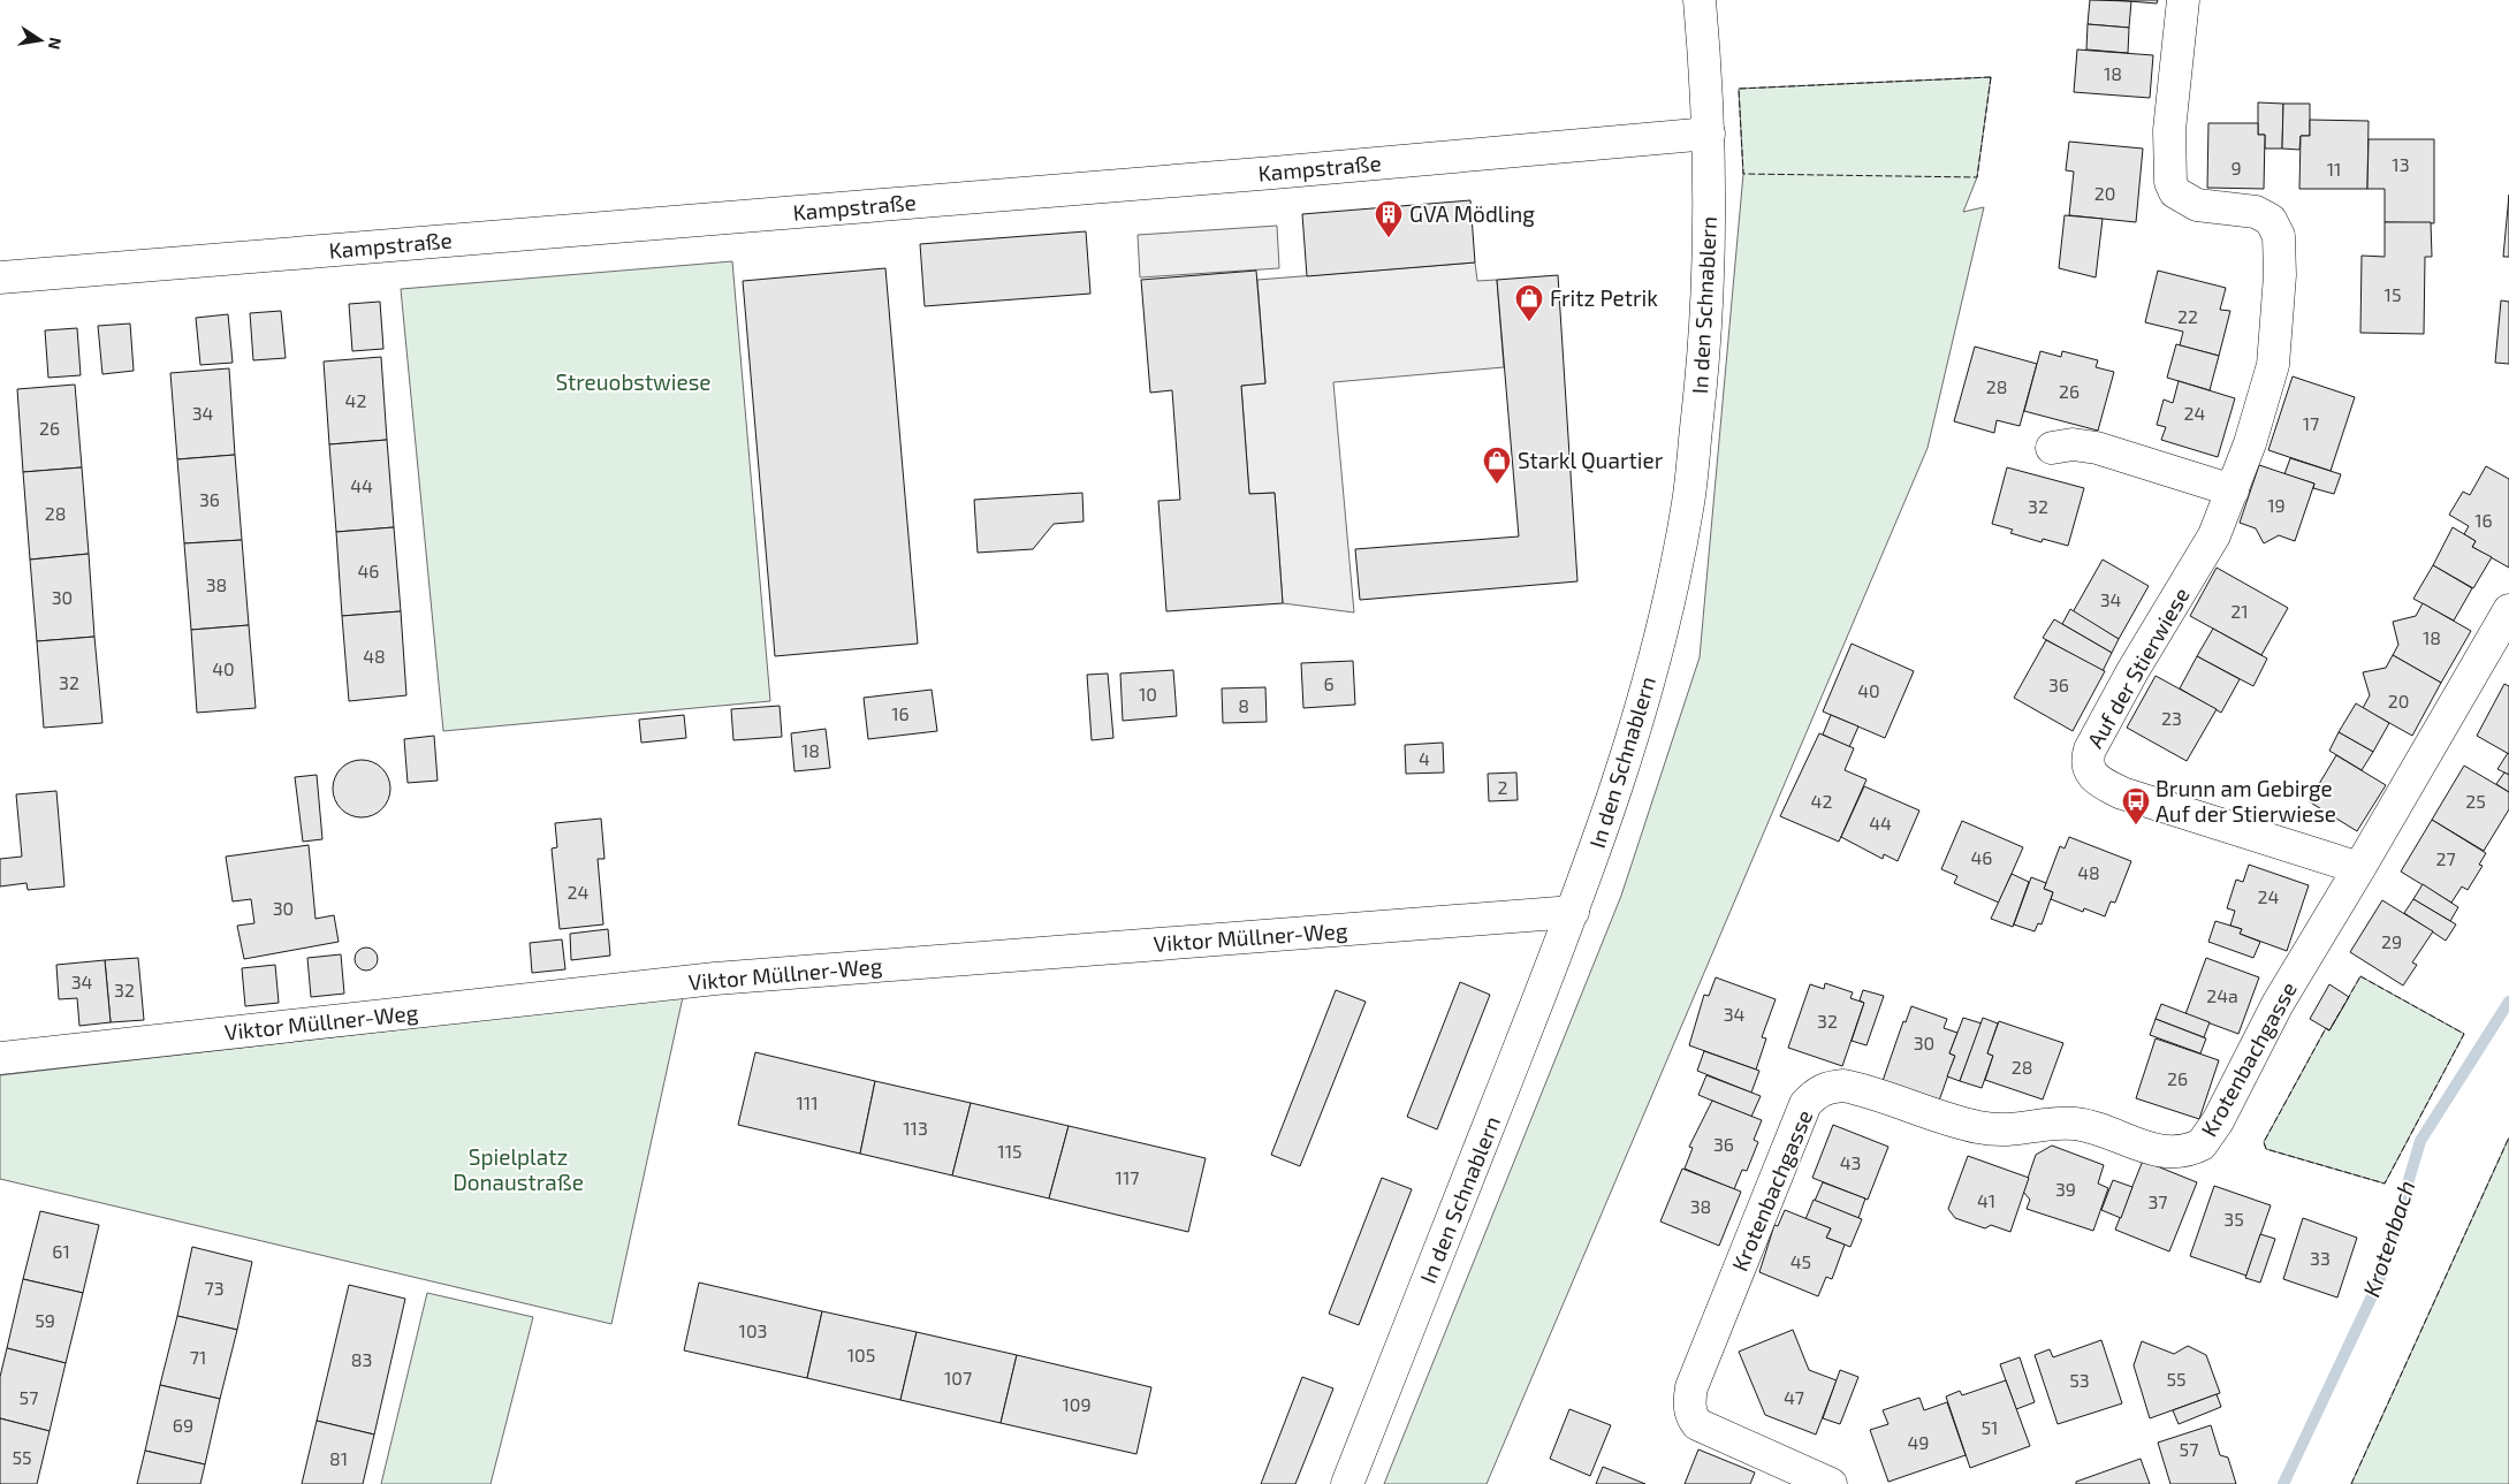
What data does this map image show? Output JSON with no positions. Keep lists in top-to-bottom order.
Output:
{
  "streets": {
    "street": [
      "Kampstraße",
      "In den Schnablern",
      "Auf der Stierwiese",
      "Viktor Müllner-Weg",
      "Krotenbachgasse"
    ]
  },
  "crossings": [
    ["Kampstraße", "In den Schnablern"],
    ["In den Schnablern", "Viktor Müllner-Weg"],
    ["Auf der Stierwiese", "Krotenbachgasse"]
  ],
  "water": ["Krotenbach"],
  "parks": ["Streuobstwiese", "Spielplatz Donaustraße"],
  "places": {
    "building": ["GVA Mödling"],
    "shop": ["Fritz Petrik", "Starkl Quartier"],
    "bus stop": ["Brunn am Gebirge Auf der Stierwiese"]
  },
  "house_numbers": [
    "18",
    "13",
    "9",
    "11",
    "20",
    "15",
    "22",
    "28",
    "26",
    "42",
    "34",
    "24",
    "17",
    "26",
    "44",
    "36",
    "19",
    "32",
    "28",
    "16",
    "46",
    "38",
    "30",
    "34",
    "21",
    "18",
    "48",
    "40",
    "32",
    "6",
    "36",
    "40",
    "10",
    "20",
    "8",
    "16",
    "23",
    "18",
    "4",
    "2",
    "42",
    "25",
    "44",
    "46",
    "27",
    "48",
    "24",
    "24",
    "30",
    "29",
    "34",
    "32",
    "24a",
    "34",
    "32",
    "30",
    "28",
    "26",
    "111",
    "113",
    "36",
    "115",
    "43",
    "117",
    "39",
    "41",
    "37",
    "38",
    "35",
    "61",
    "33",
    "45",
    "73",
    "59",
    "103",
    "105",
    "71",
    "83",
    "107",
    "55",
    "53",
    "57",
    "47",
    "109",
    "69",
    "51",
    "49",
    "57",
    "55",
    "81"
  ],
  "north": "right"
}
